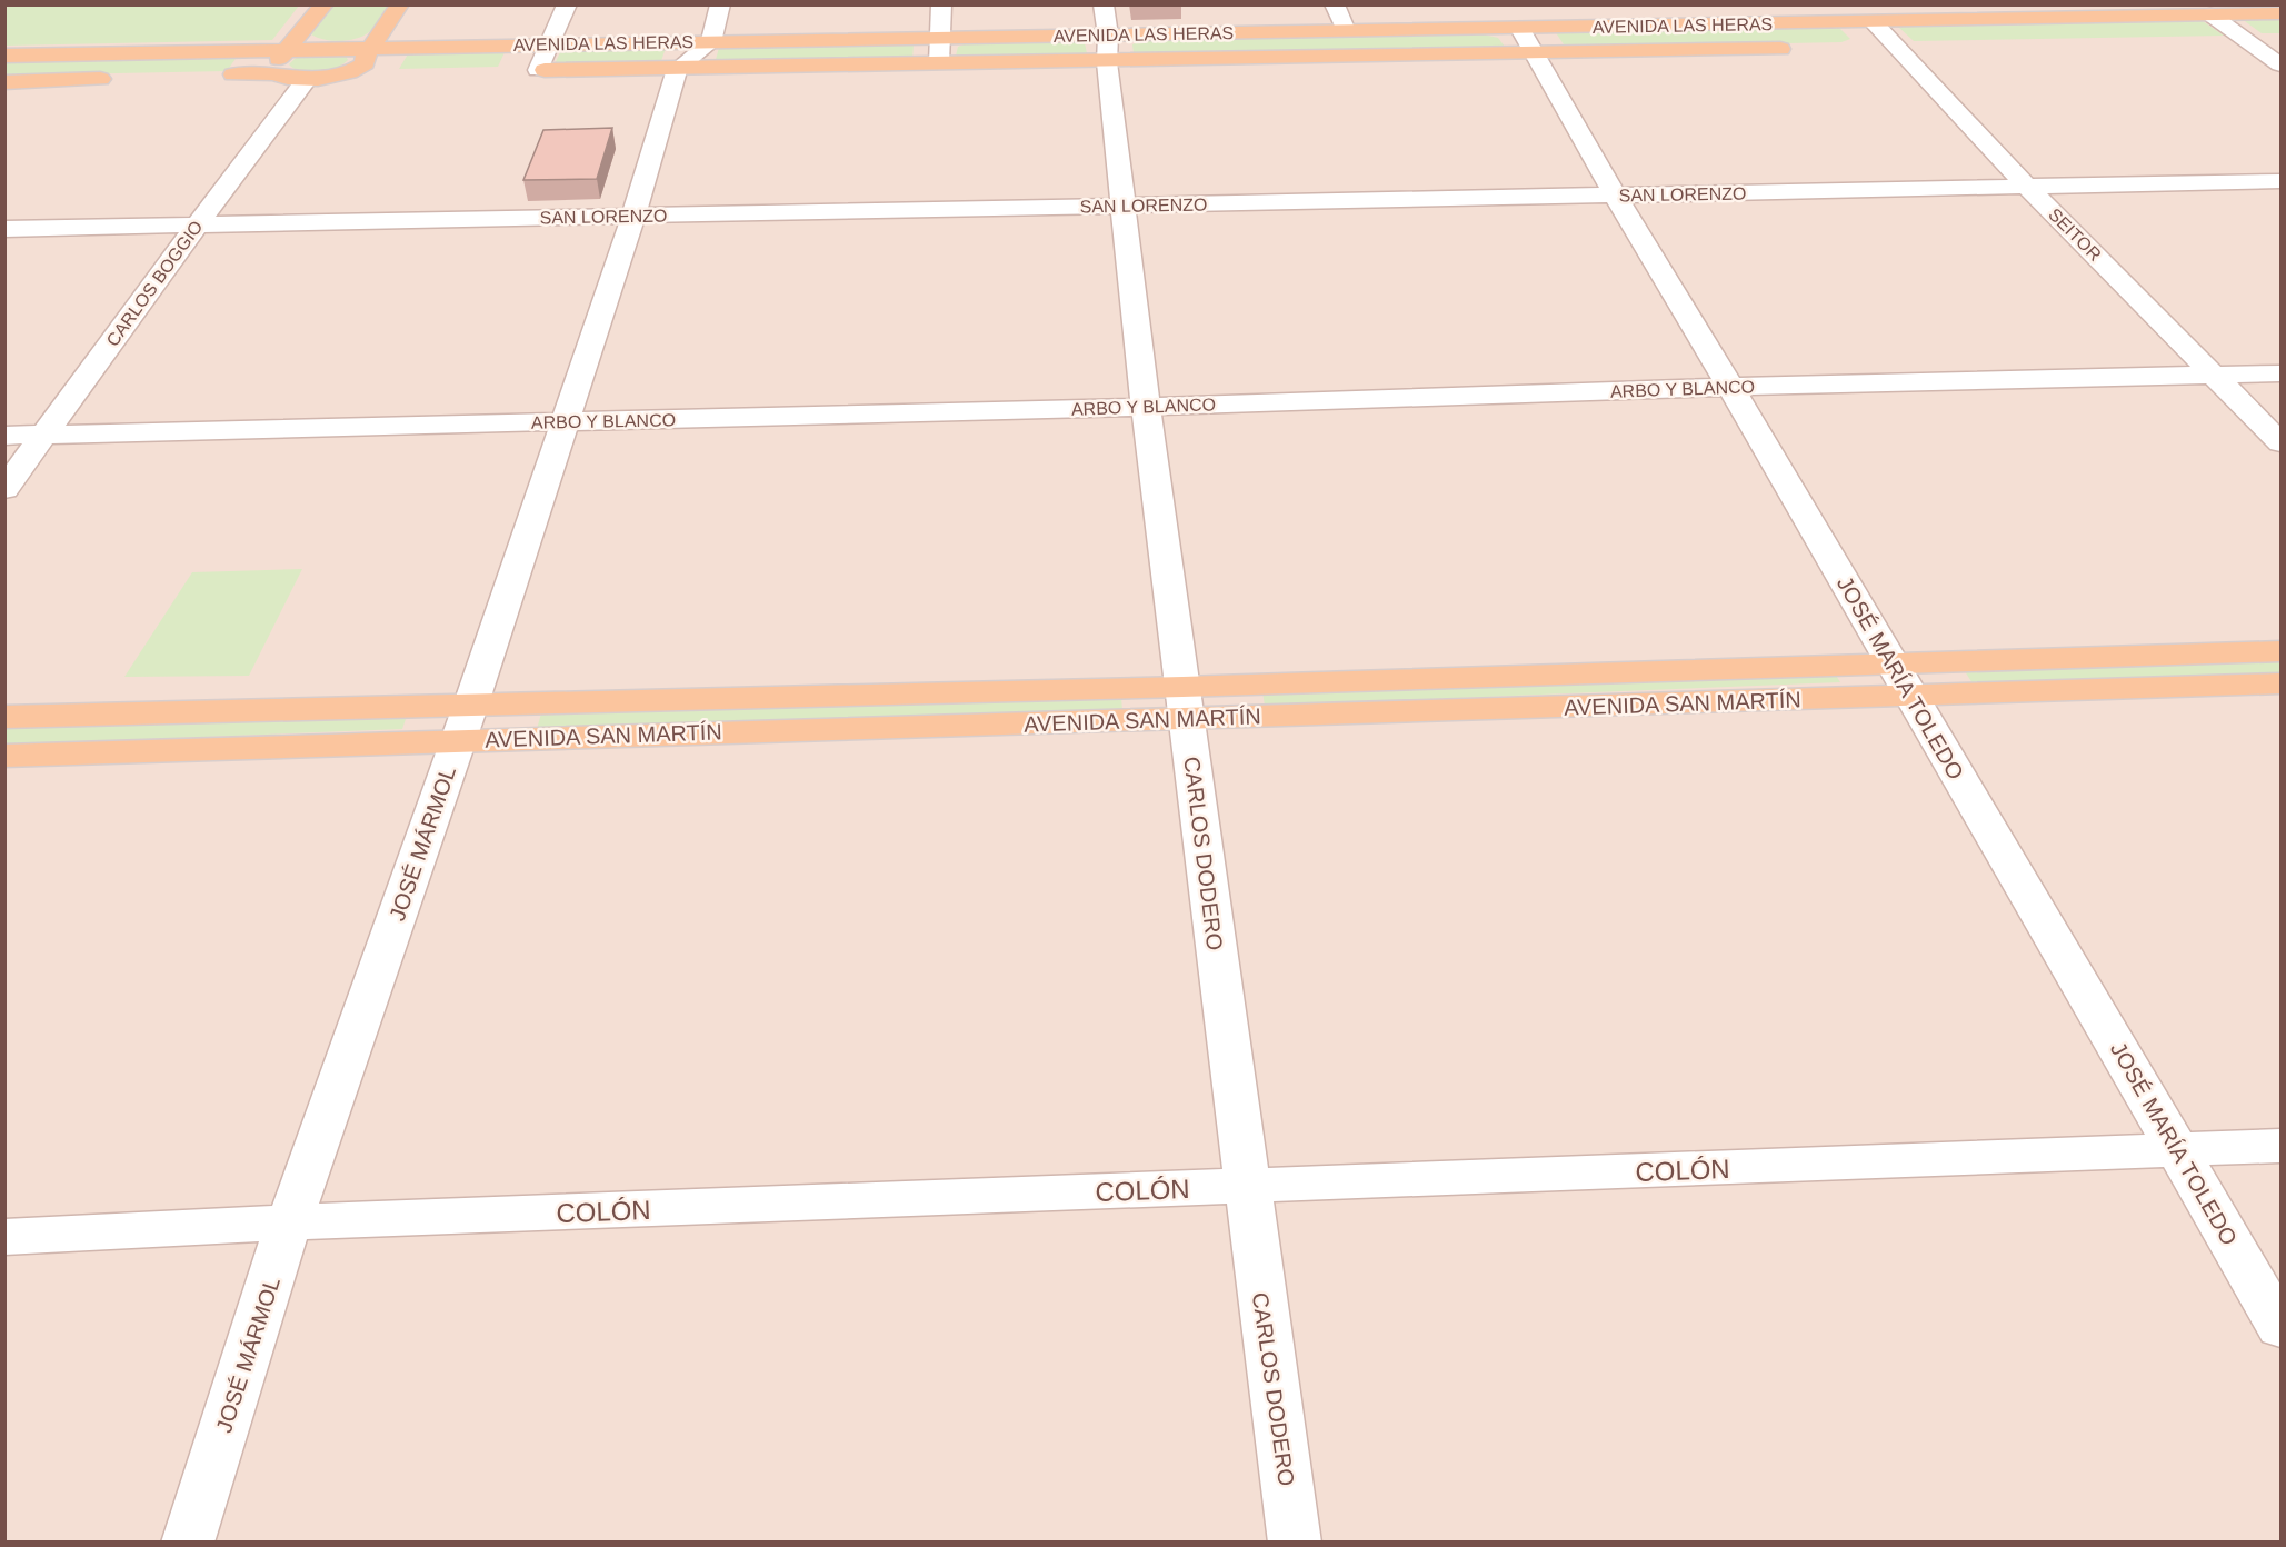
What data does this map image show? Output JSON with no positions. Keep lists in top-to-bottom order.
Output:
{
  "streets": {
    "main road": ["AVENIDA LAS HERAS", "AVENIDA SAN MARTÍN"],
    "street": [
      "SAN LORENZO",
      "SEITOR",
      "CARLOS BOGGIO",
      "ARBO Y BLANCO",
      "JOSÉ MARÍA TOLEDO",
      "JOSÉ MÁRMOL",
      "CARLOS DODERO",
      "COLÓN"
    ]
  },
  "crossings": [
    ["AVENIDA LAS HERAS", "SEITOR"],
    ["AVENIDA LAS HERAS", "CARLOS BOGGIO"],
    ["AVENIDA LAS HERAS", "JOSÉ MARÍA TOLEDO"],
    ["AVENIDA LAS HERAS", "JOSÉ MÁRMOL"],
    ["AVENIDA LAS HERAS", "CARLOS DODERO"],
    ["SAN LORENZO", "SEITOR"],
    ["SAN LORENZO", "CARLOS BOGGIO"],
    ["SAN LORENZO", "JOSÉ MARÍA TOLEDO"],
    ["SAN LORENZO", "JOSÉ MÁRMOL"],
    ["SAN LORENZO", "CARLOS DODERO"],
    ["SEITOR", "ARBO Y BLANCO"],
    ["CARLOS BOGGIO", "ARBO Y BLANCO"],
    ["ARBO Y BLANCO", "JOSÉ MARÍA TOLEDO"],
    ["ARBO Y BLANCO", "JOSÉ MÁRMOL"],
    ["ARBO Y BLANCO", "CARLOS DODERO"],
    ["JOSÉ MARÍA TOLEDO", "AVENIDA SAN MARTÍN"],
    ["JOSÉ MARÍA TOLEDO", "COLÓN"],
    ["AVENIDA SAN MARTÍN", "JOSÉ MÁRMOL"],
    ["AVENIDA SAN MARTÍN", "CARLOS DODERO"],
    ["JOSÉ MÁRMOL", "COLÓN"],
    ["CARLOS DODERO", "COLÓN"]
  ]
}
